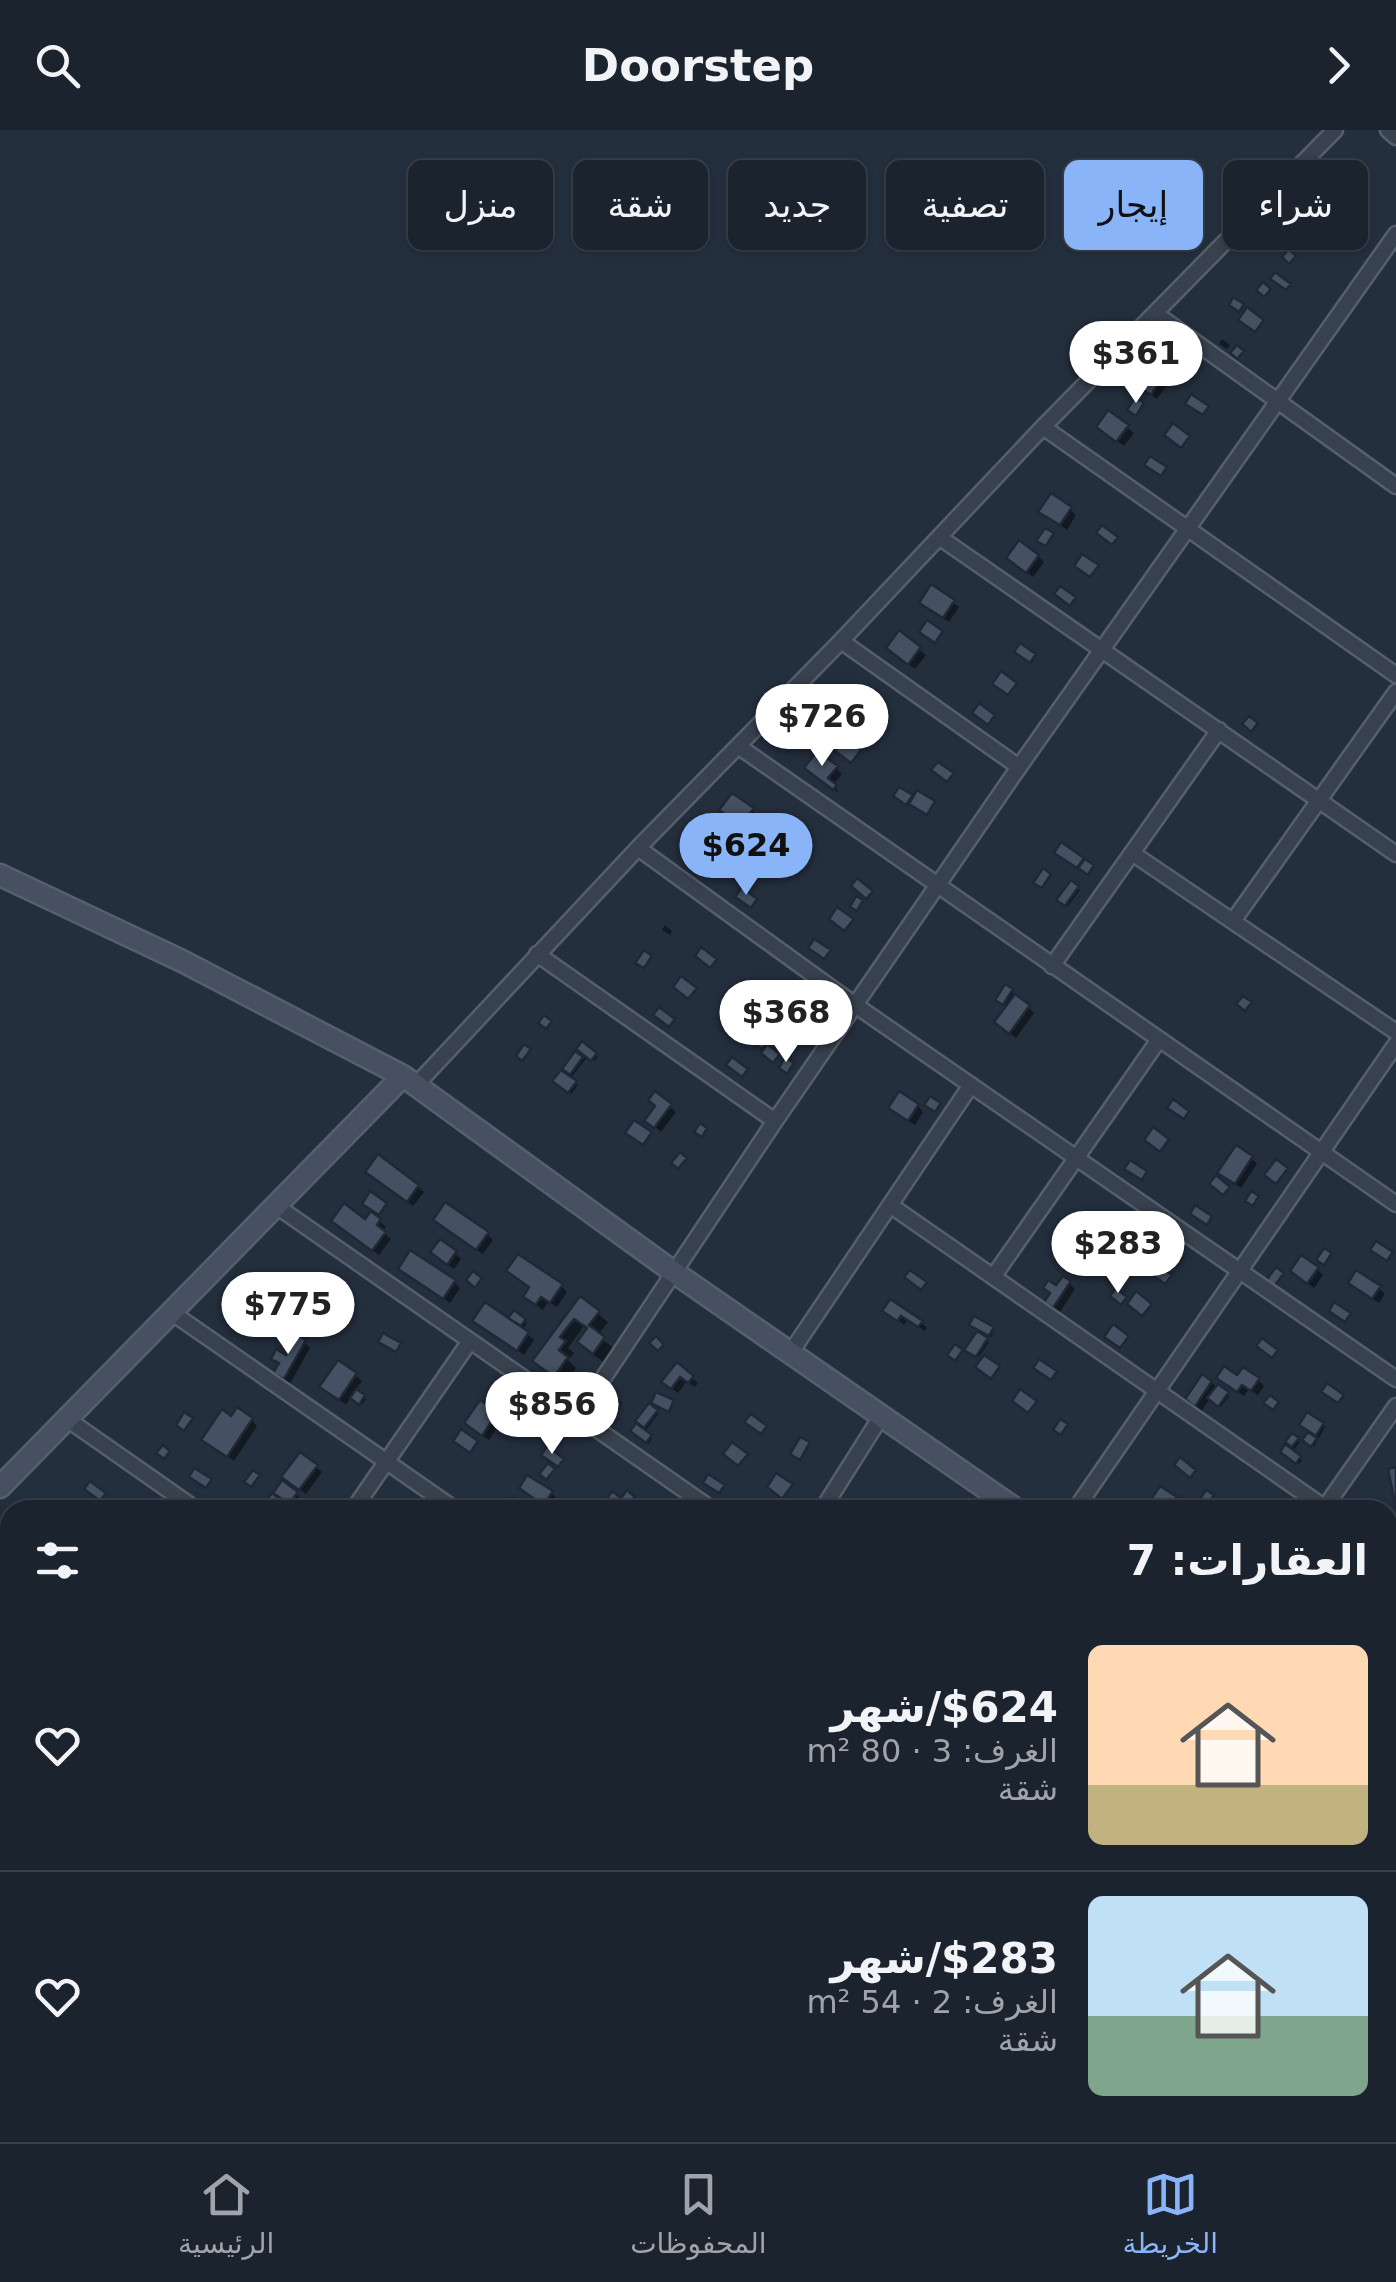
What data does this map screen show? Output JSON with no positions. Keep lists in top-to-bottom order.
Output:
{
  "page": {
    "header": "Doorstep",
    "chip": [
      "شراء",
      "إيجار",
      "تصفية",
      "جديد",
      "شقة",
      "منزل"
    ],
    "price": [
      "$361",
      "$726",
      "$624",
      "$368",
      "$283",
      "$775",
      "$856"
    ],
    "heading": "العقارات: 7",
    "list": [
      {
        "name": "$624/شهر",
        "note": "الغرف: 3 · 80 m² · شقة"
      },
      {
        "name": "$283/شهر",
        "note": "الغرف: 2 · 54 m² · شقة"
      }
    ],
    "tabs": ["الخريطة", "المحفوظات", "الرئيسية"]
  }
}
